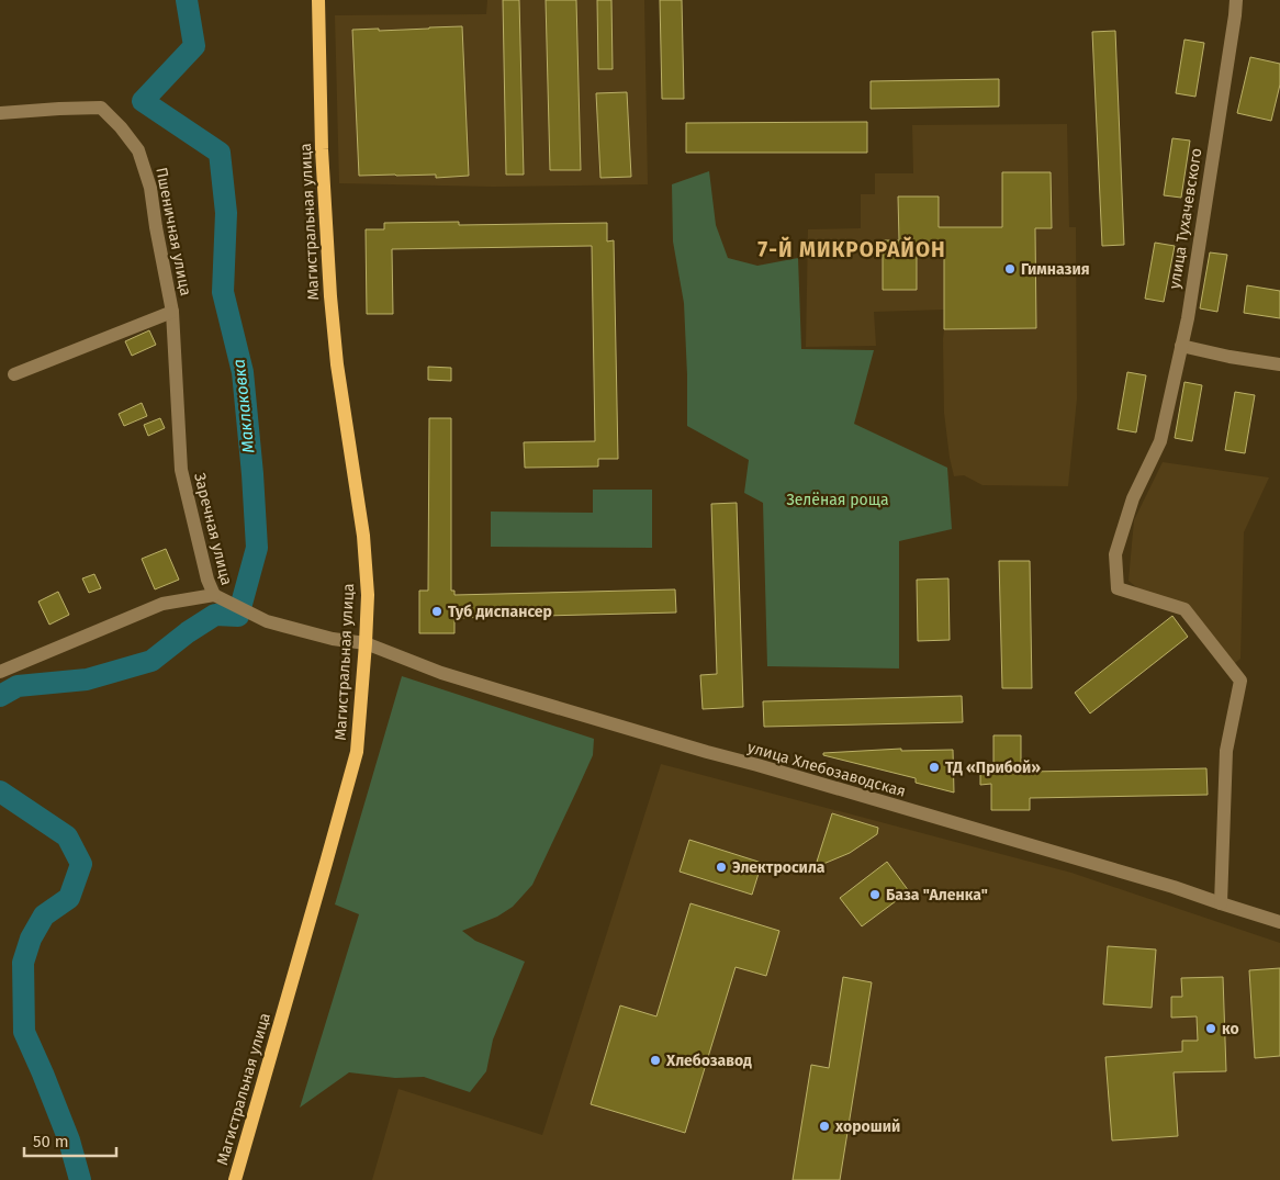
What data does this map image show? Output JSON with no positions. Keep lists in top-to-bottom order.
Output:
{
  "streets": {
    "main road": ["Магистральная улица"],
    "street": [
      "улица Тухачевского",
      "Пшеничная улица",
      "Заречная улица",
      "улица Хлебозаводская"
    ]
  },
  "crossings": [
    ["улица Тухачевского", "улица Хлебозаводская"],
    ["Магистральная улица", "улица Хлебозаводская"],
    ["Пшеничная улица", "Заречная улица"],
    ["Заречная улица", "улица Хлебозаводская"]
  ],
  "districts": ["7-Й МИКРОРАЙОН"],
  "water": ["Маклаковка"],
  "parks": ["Зелёная роща"],
  "places": [
    "Гимназия",
    "Туб диспансер",
    "ТД «Прибой»",
    "Электросила",
    "База \"Аленка\"",
    "ко",
    "Хлебозавод",
    "хороший"
  ],
  "scale_bar": "50 m"
}
